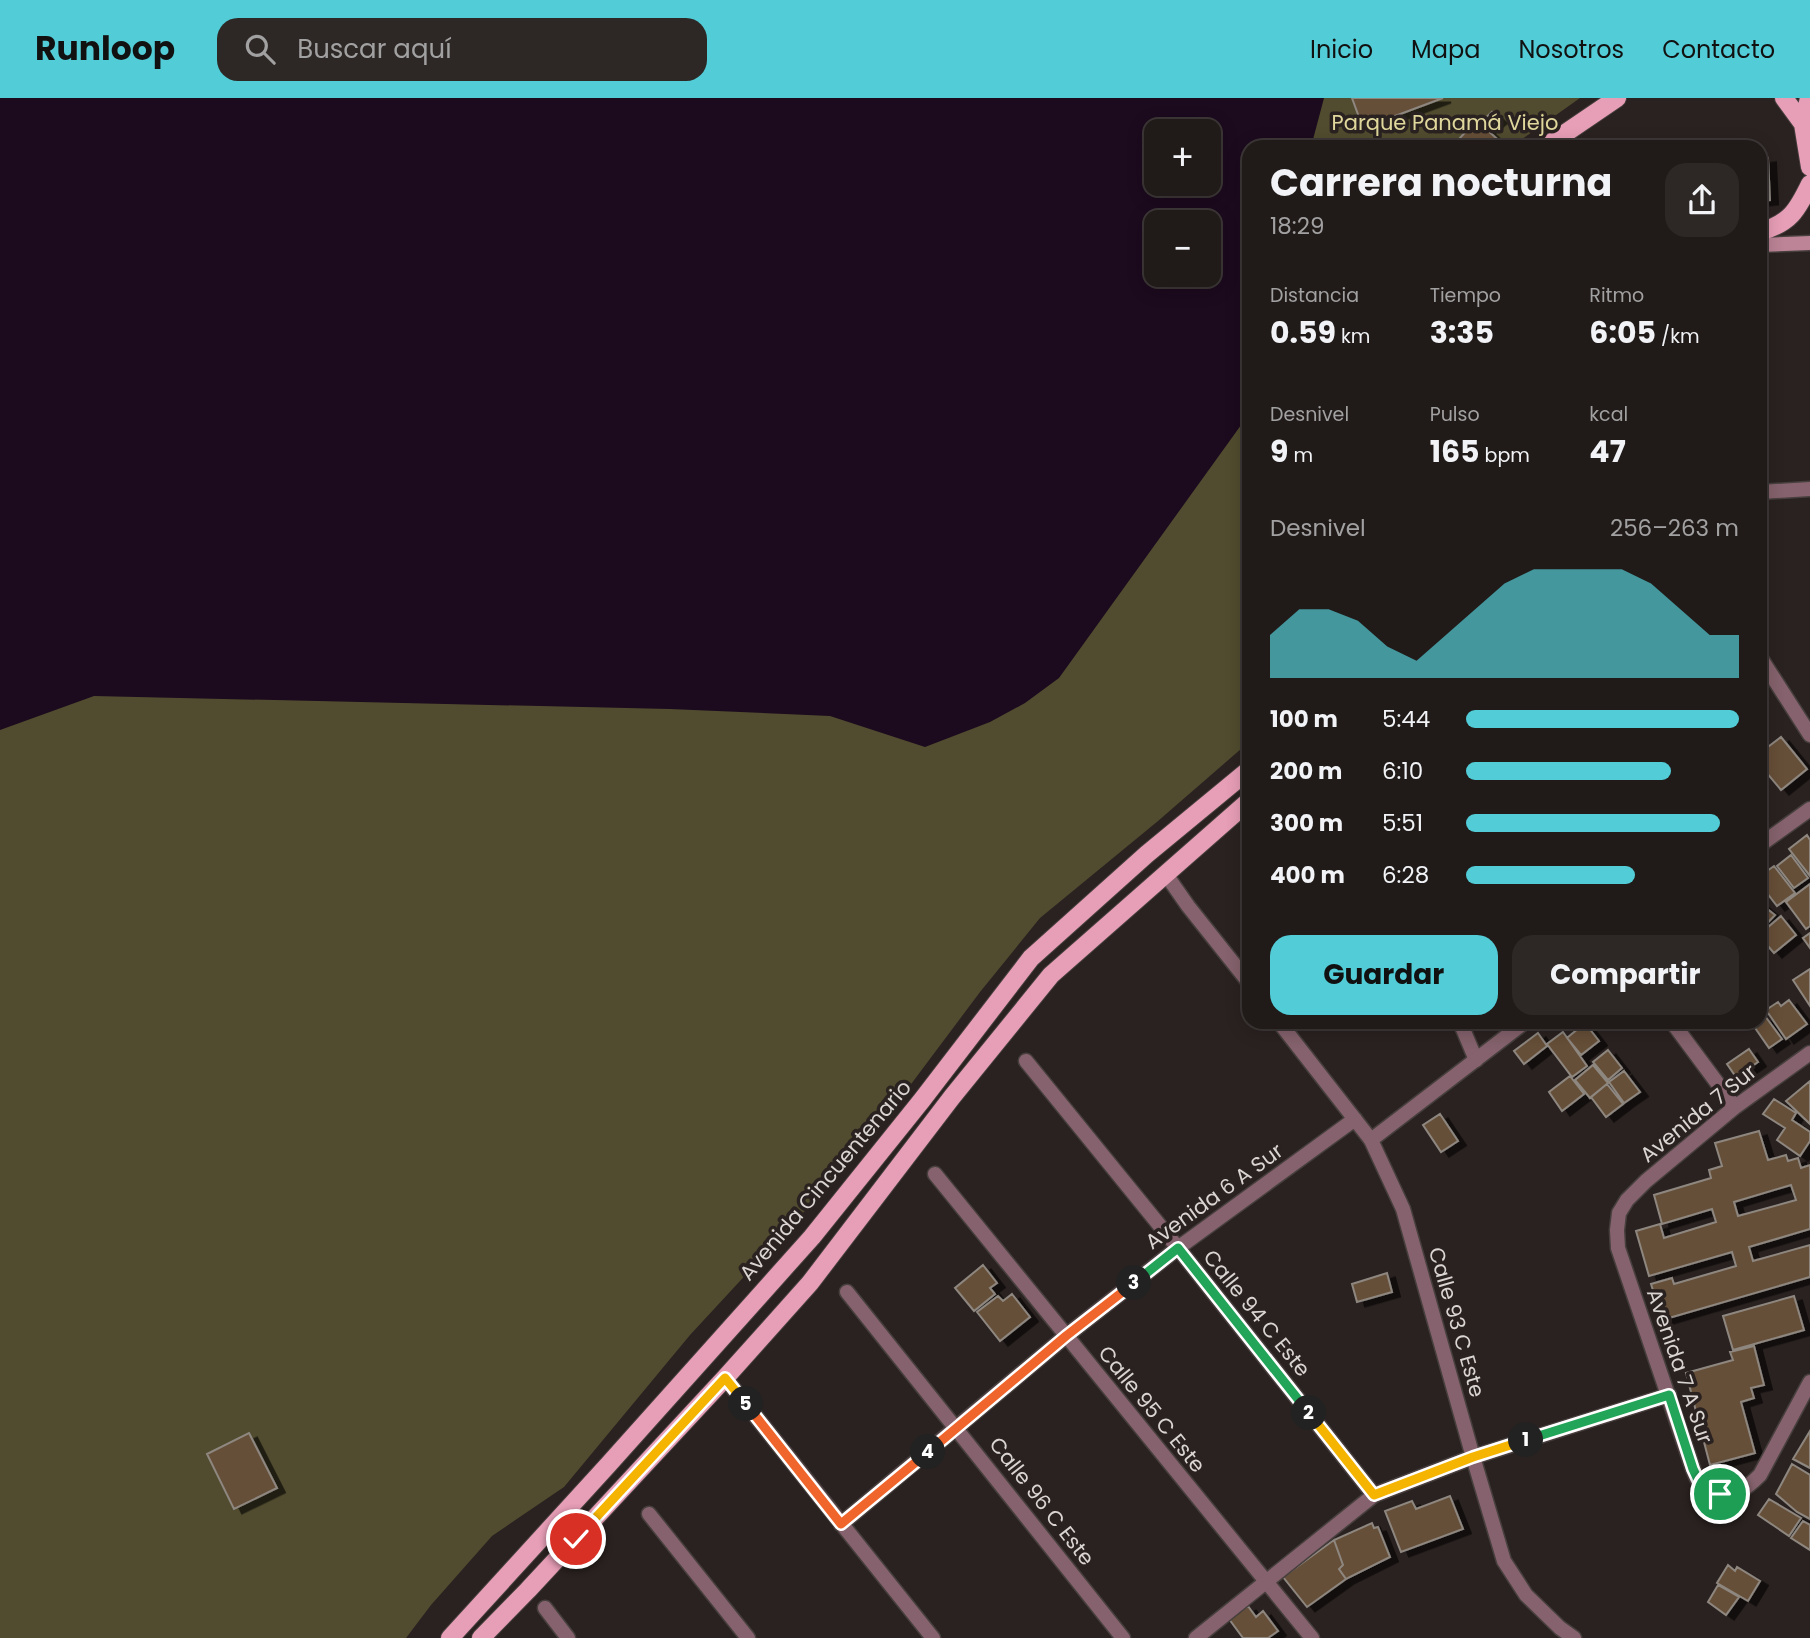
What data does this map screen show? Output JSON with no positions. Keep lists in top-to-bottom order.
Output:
{
  "streets": {
    "main road": ["Avenida Cincuentenario"],
    "street": [
      "Avenida 7 Sur",
      "Avenida 6 A Sur",
      "Calle 94 C Este",
      "Calle 93 C Este",
      "Avenida 7 A Sur",
      "Calle 95 C Este",
      "Calle 96 C Este"
    ]
  },
  "crossings": [
    ["Avenida 7 Sur", "Avenida 7 A Sur"],
    ["Avenida 6 A Sur", "Calle 94 C Este"],
    ["Avenida 6 A Sur", "Calle 93 C Este"],
    ["Avenida 6 A Sur", "Calle 95 C Este"],
    ["Avenida 6 A Sur", "Calle 96 C Este"]
  ],
  "parks": ["Parque Panamá Viejo"],
  "page": {
    "header": "Runloop",
    "search": "Buscar aquí",
    "nav": [
      "Inicio",
      "Mapa",
      "Nosotros",
      "Contacto"
    ],
    "map_buttons": ["+", "−"],
    "heading": ["Carrera nocturna", "18:29"],
    "stats": [
      ["Distancia", "0.59 km"],
      ["Tiempo", "3:35"],
      ["Ritmo", "6:05 /km"],
      ["Desnivel", "9 m"],
      ["Pulso", "165 bpm"],
      ["kcal", "47"]
    ],
    "chart": ["Desnivel", "256–263 m"],
    "list": [
      {
        "name": "100 m",
        "note": "5:44"
      },
      {
        "name": "200 m",
        "note": "6:10"
      },
      {
        "name": "300 m",
        "note": "5:51"
      },
      {
        "name": "400 m",
        "note": "6:28"
      }
    ],
    "buttons": ["Guardar", "Compartir"],
    "pins": [
      "3",
      "5",
      "2",
      "1",
      "4"
    ]
  }
}
